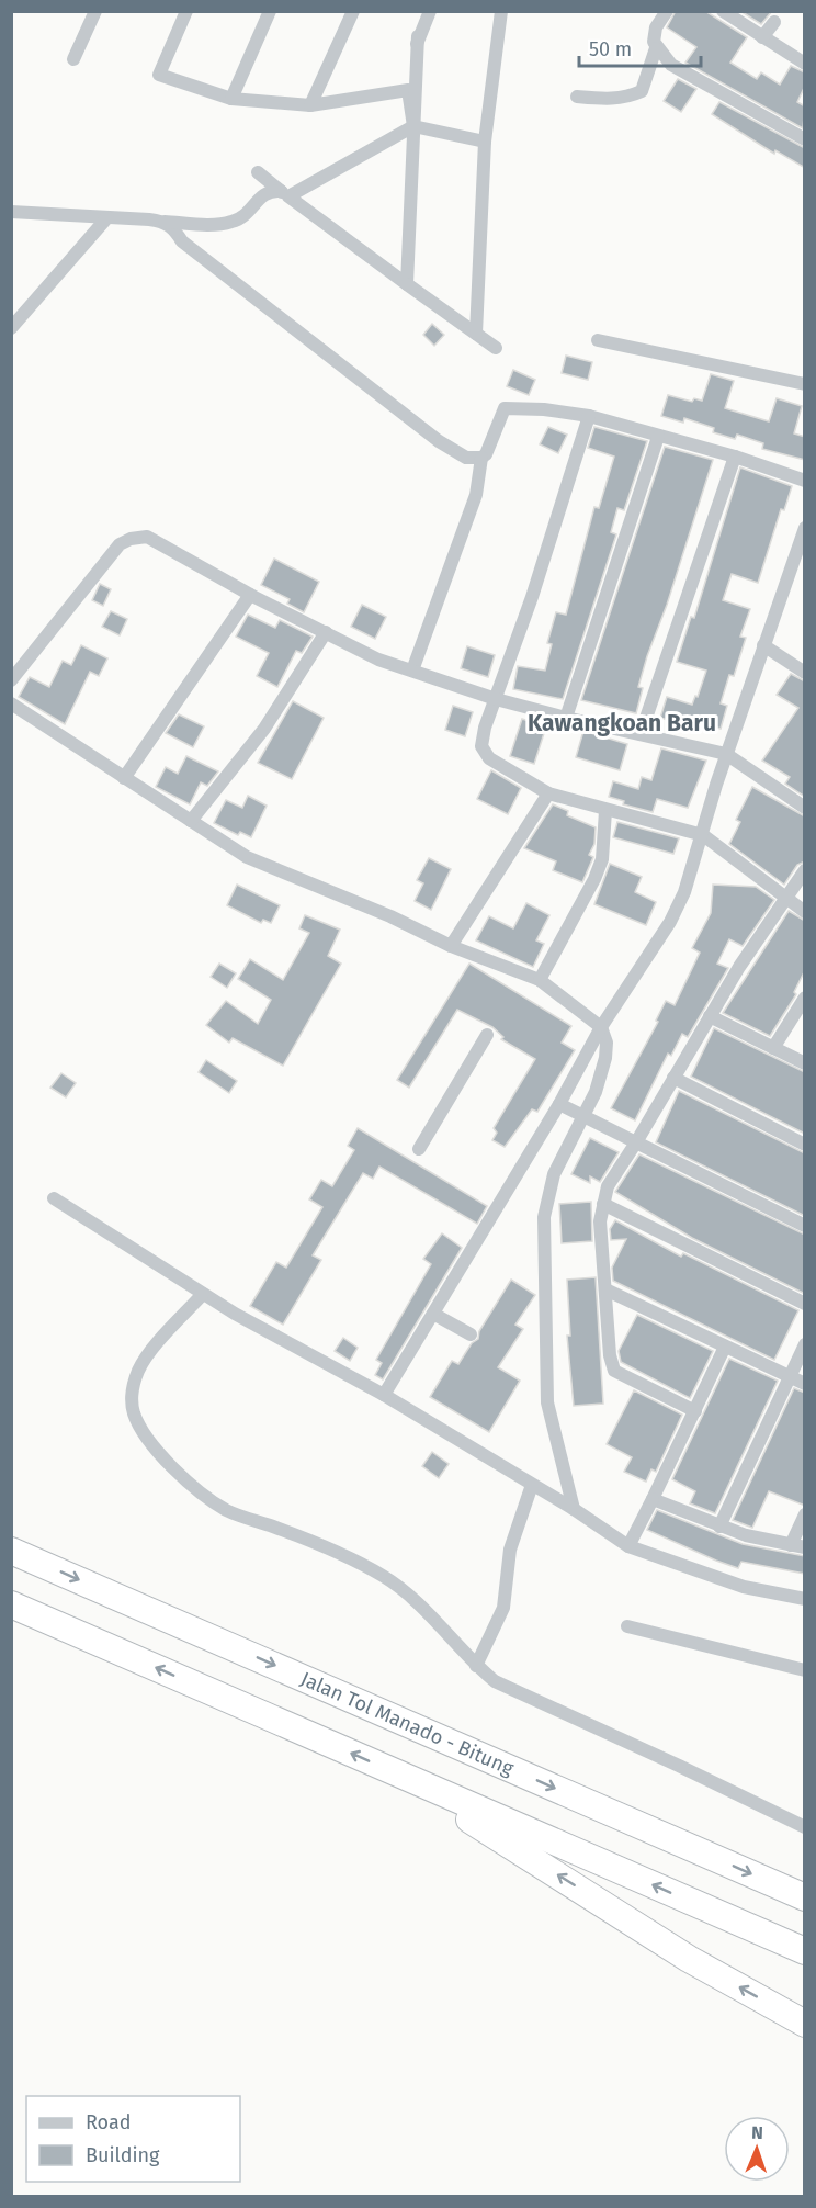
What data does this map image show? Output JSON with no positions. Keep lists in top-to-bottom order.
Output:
{
  "streets": {
    "highway": ["Jalan Tol Manado - Bitung"]
  },
  "districts": ["Kawangkoan Baru"],
  "legend": ["Road", "Building"],
  "scale_bar": "50 m",
  "north": "top"
}
